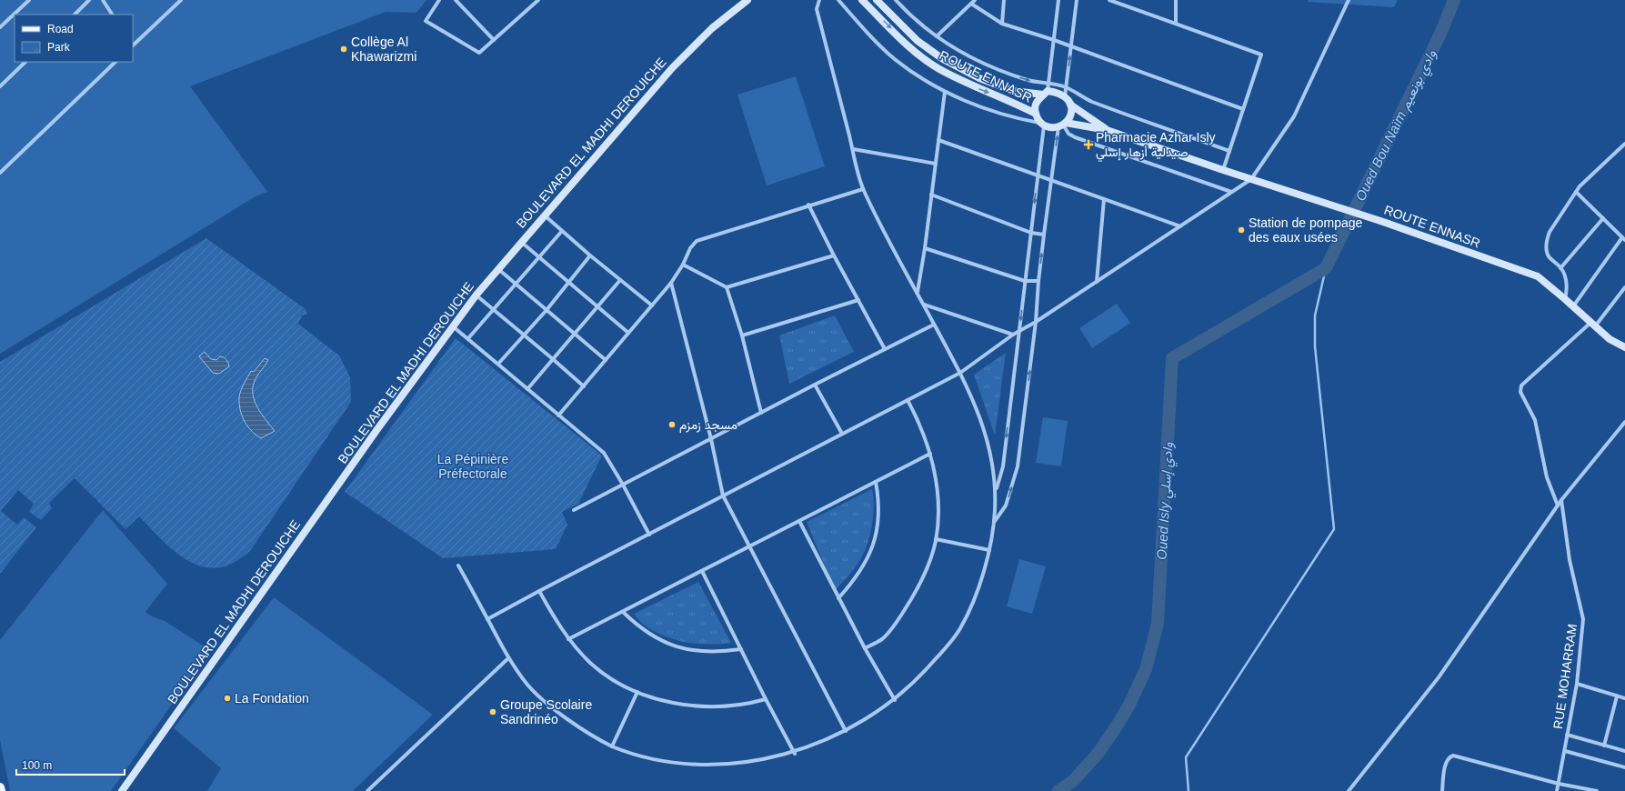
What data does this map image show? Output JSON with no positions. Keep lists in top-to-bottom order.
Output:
{
  "streets": {
    "main road": ["ROUTE ENNASR", "BOULEVARD EL MADHI DEROUICHE"],
    "street": ["RUE MOHARRAM"]
  },
  "water": ["Oued Bou Naïm وادي بونعيم", "Oued Isly وادي إسلي"],
  "parks": ["La Pépinière Préfectorale"],
  "places": {
    "other": [
      "Collège Al Khawarizmi",
      "Station de pompage des eaux usées",
      "مسجد زمزم",
      "La Fondation",
      "Groupe Scolaire Sandrinéo"
    ],
    "health": ["Pharmacie Azhar Isly صيدلية أزهار إسلي"]
  },
  "legend": ["Road", "Park"],
  "scale_bar": "100 m"
}
